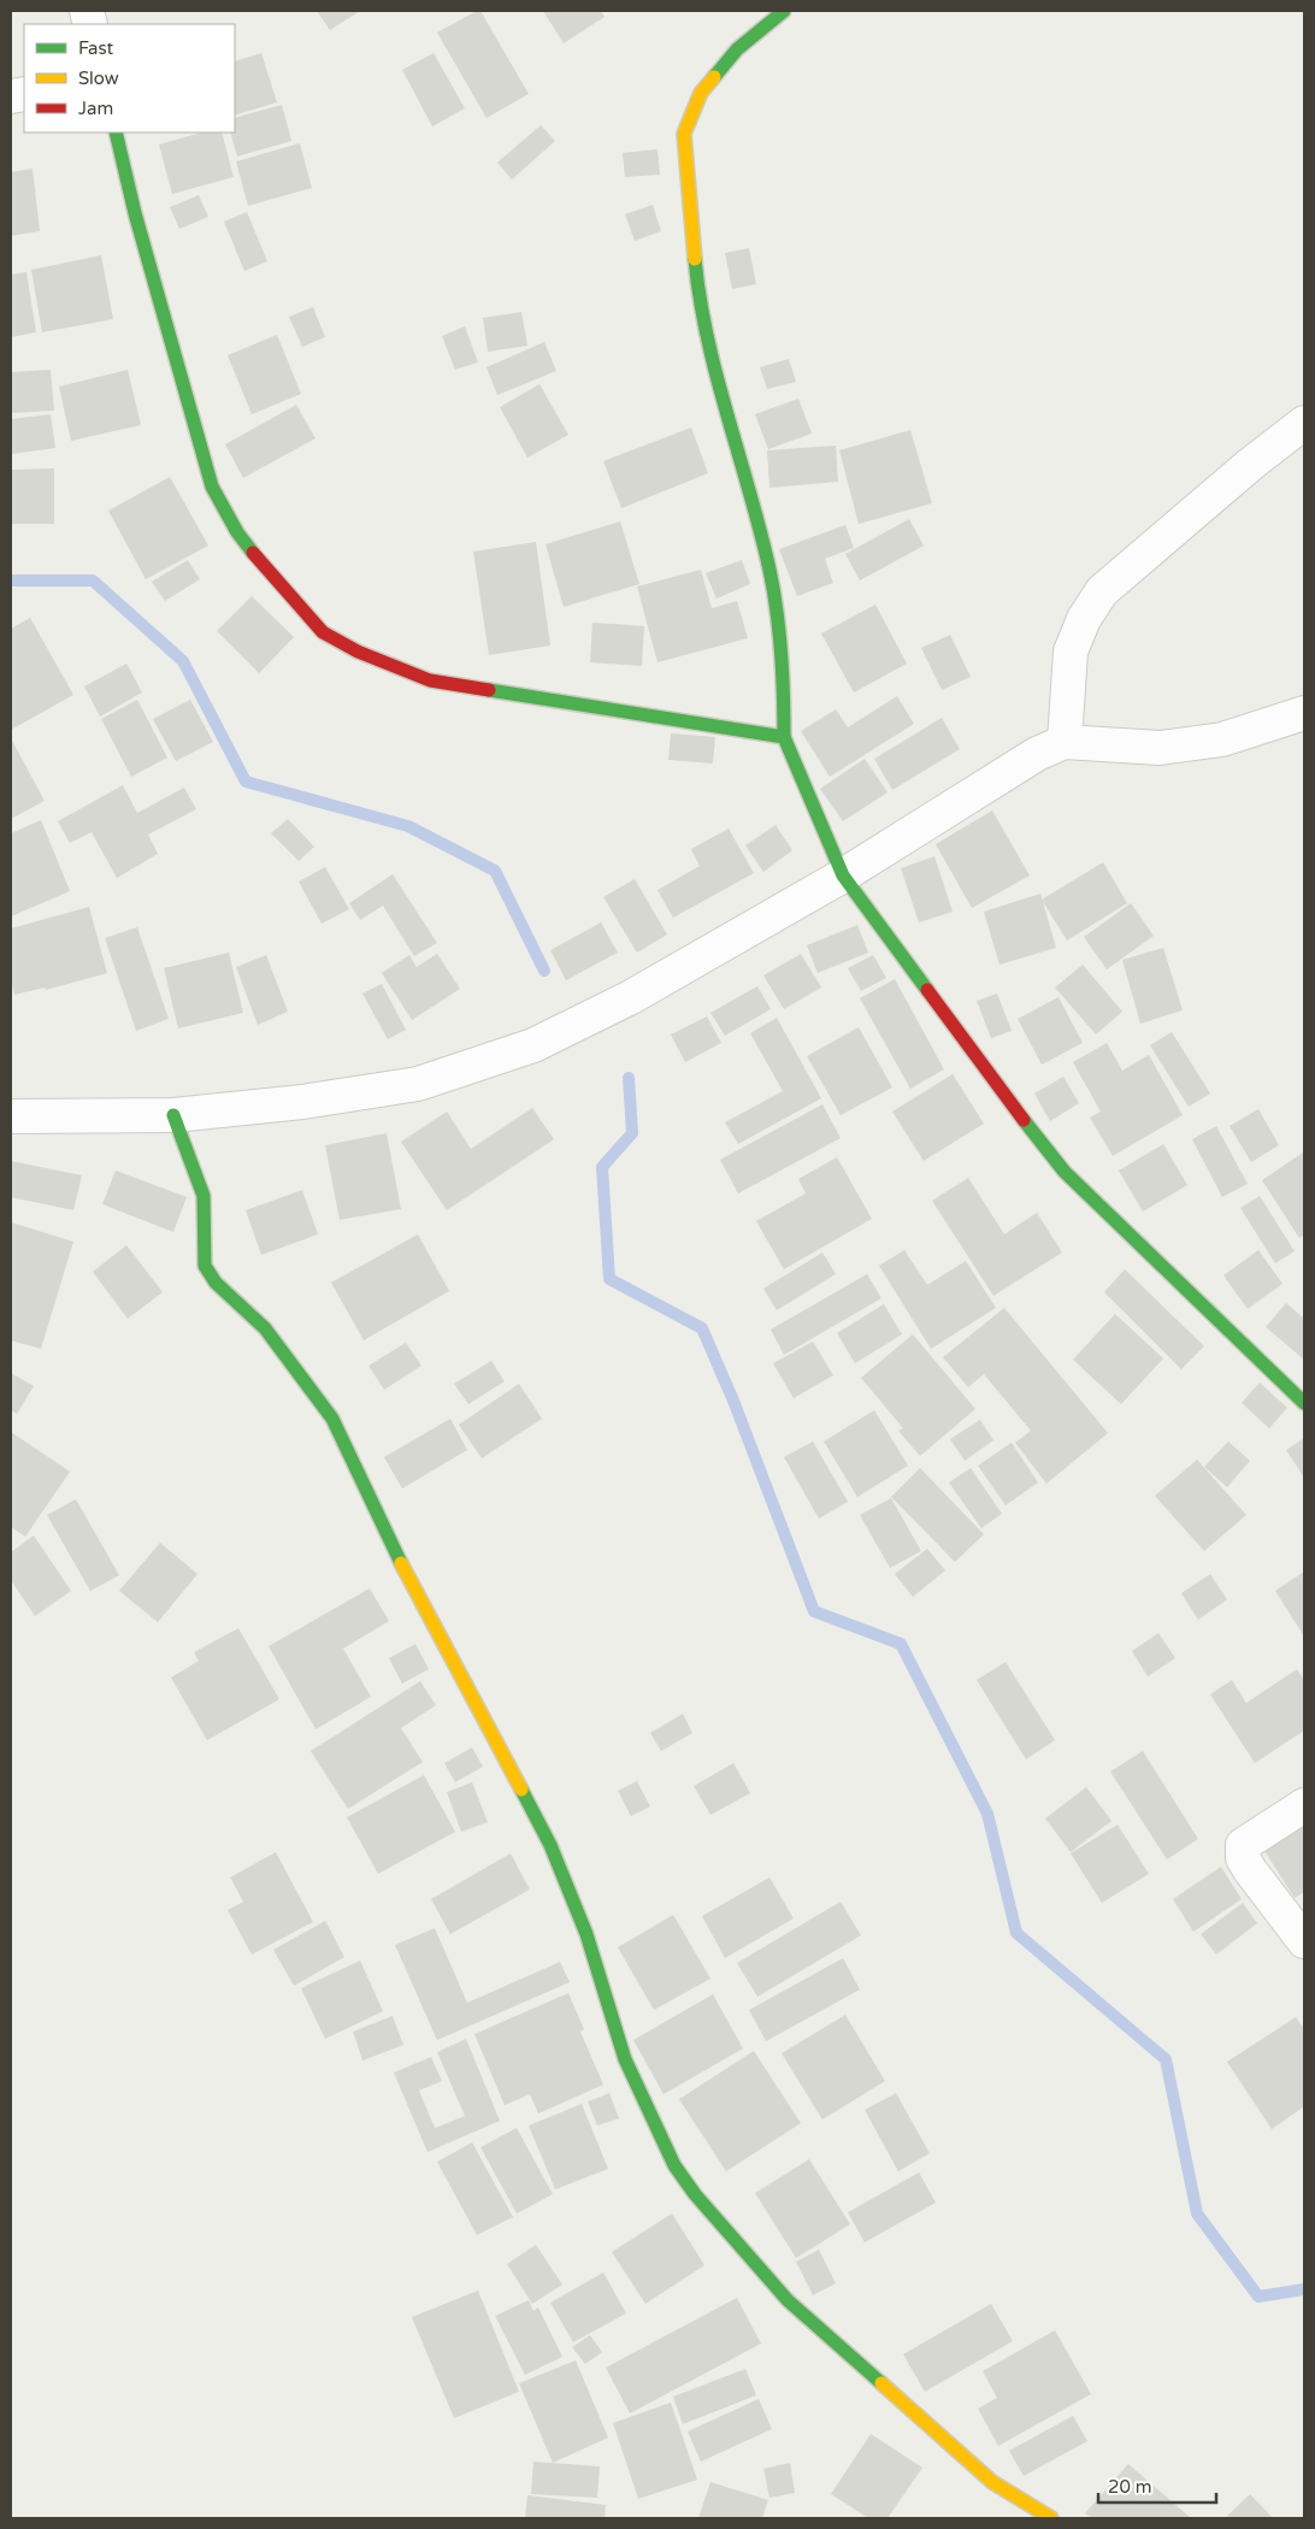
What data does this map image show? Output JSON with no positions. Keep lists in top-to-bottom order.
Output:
{
  "legend": ["Fast", "Slow", "Jam"],
  "scale_bar": "20 m"
}
